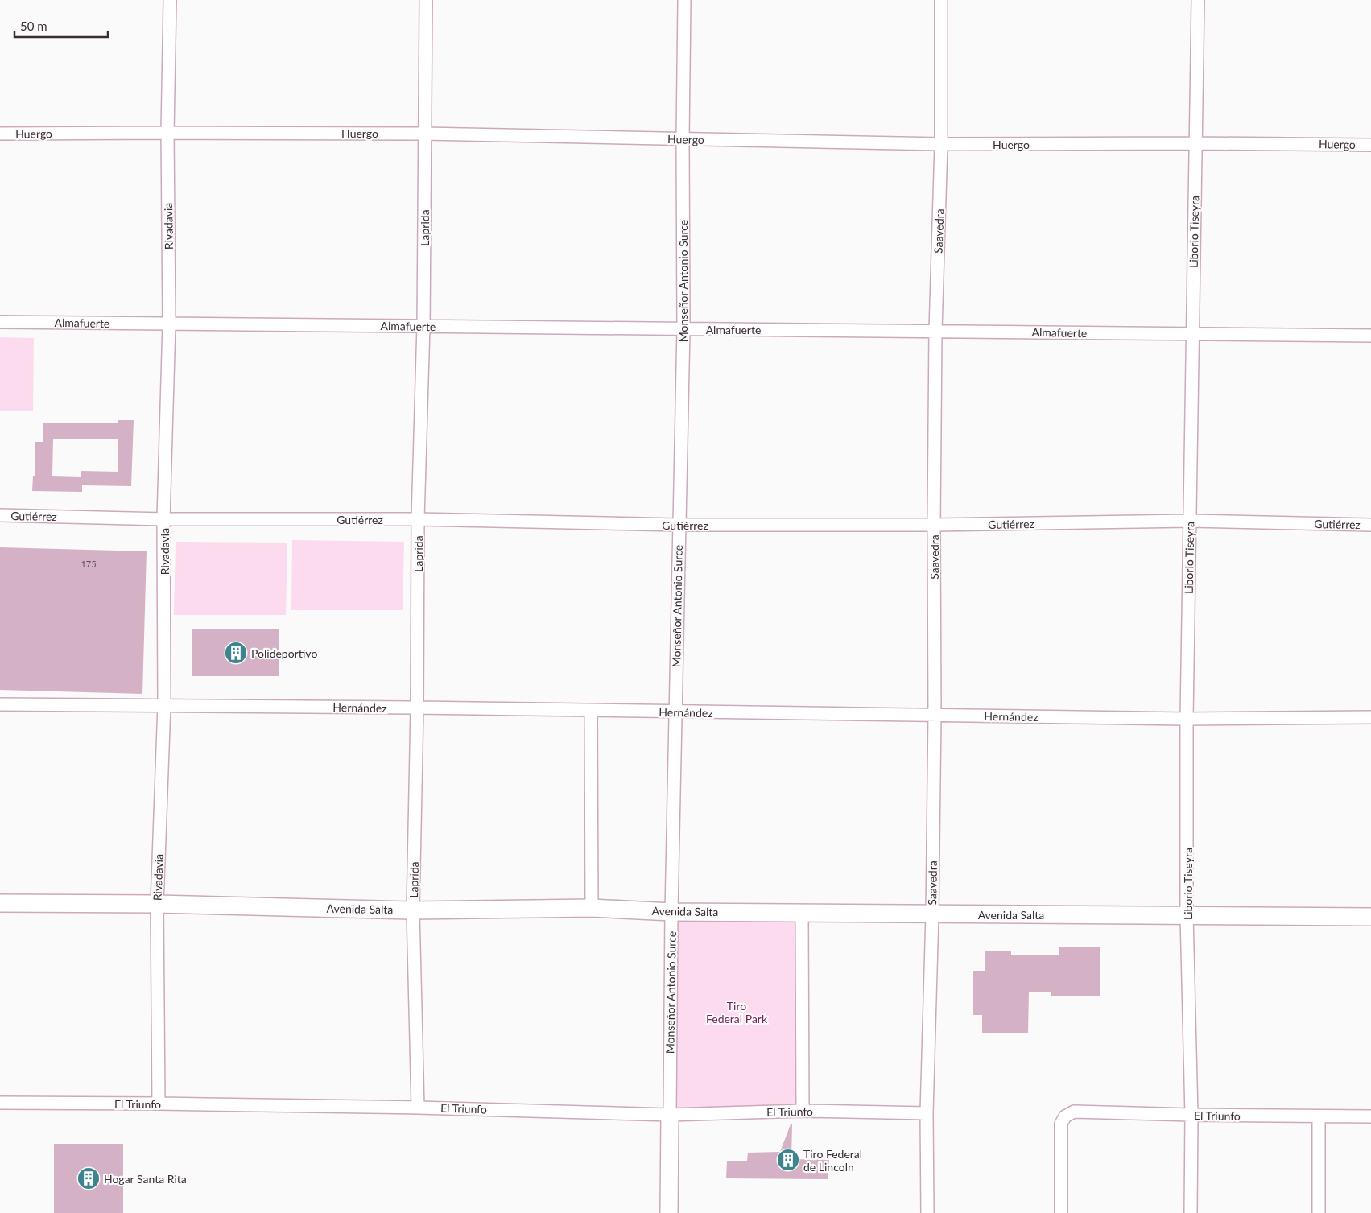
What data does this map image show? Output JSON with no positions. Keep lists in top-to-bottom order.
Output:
{
  "streets": {
    "main road": ["Monseñor Antonio Surce", "Avenida Salta"],
    "street": [
      "Huergo",
      "Rivadavia",
      "Laprida",
      "Saavedra",
      "Liborio Tiseyra",
      "Almafuerte",
      "Gutiérrez",
      "Hernández",
      "El Triunfo"
    ]
  },
  "crossings": [
    ["Huergo", "Rivadavia"],
    ["Huergo", "Laprida"],
    ["Huergo", "Saavedra"],
    ["Huergo", "Liborio Tiseyra"],
    ["Huergo", "Monseñor Antonio Surce"],
    ["Rivadavia", "Almafuerte"],
    ["Rivadavia", "Gutiérrez"],
    ["Rivadavia", "Hernández"],
    ["Rivadavia", "Avenida Salta"],
    ["Rivadavia", "El Triunfo"],
    ["Laprida", "Almafuerte"],
    ["Laprida", "Gutiérrez"],
    ["Laprida", "Hernández"],
    ["Laprida", "Avenida Salta"],
    ["Laprida", "El Triunfo"],
    ["Saavedra", "Almafuerte"],
    ["Saavedra", "Gutiérrez"],
    ["Saavedra", "Hernández"],
    ["Saavedra", "Avenida Salta"],
    ["Saavedra", "El Triunfo"],
    ["Liborio Tiseyra", "Almafuerte"],
    ["Liborio Tiseyra", "Gutiérrez"],
    ["Liborio Tiseyra", "Hernández"],
    ["Liborio Tiseyra", "Avenida Salta"],
    ["Liborio Tiseyra", "El Triunfo"],
    ["Monseñor Antonio Surce", "Almafuerte"],
    ["Monseñor Antonio Surce", "Gutiérrez"],
    ["Monseñor Antonio Surce", "Hernández"],
    ["Monseñor Antonio Surce", "Avenida Salta"],
    ["Monseñor Antonio Surce", "El Triunfo"]
  ],
  "parks": ["Tiro Federal Park"],
  "places": {
    "building": ["Polideportivo", "Tiro Federal de Lincoln", "Hogar Santa Rita"]
  },
  "house_numbers": ["175"],
  "scale_bar": "50 m"
}
